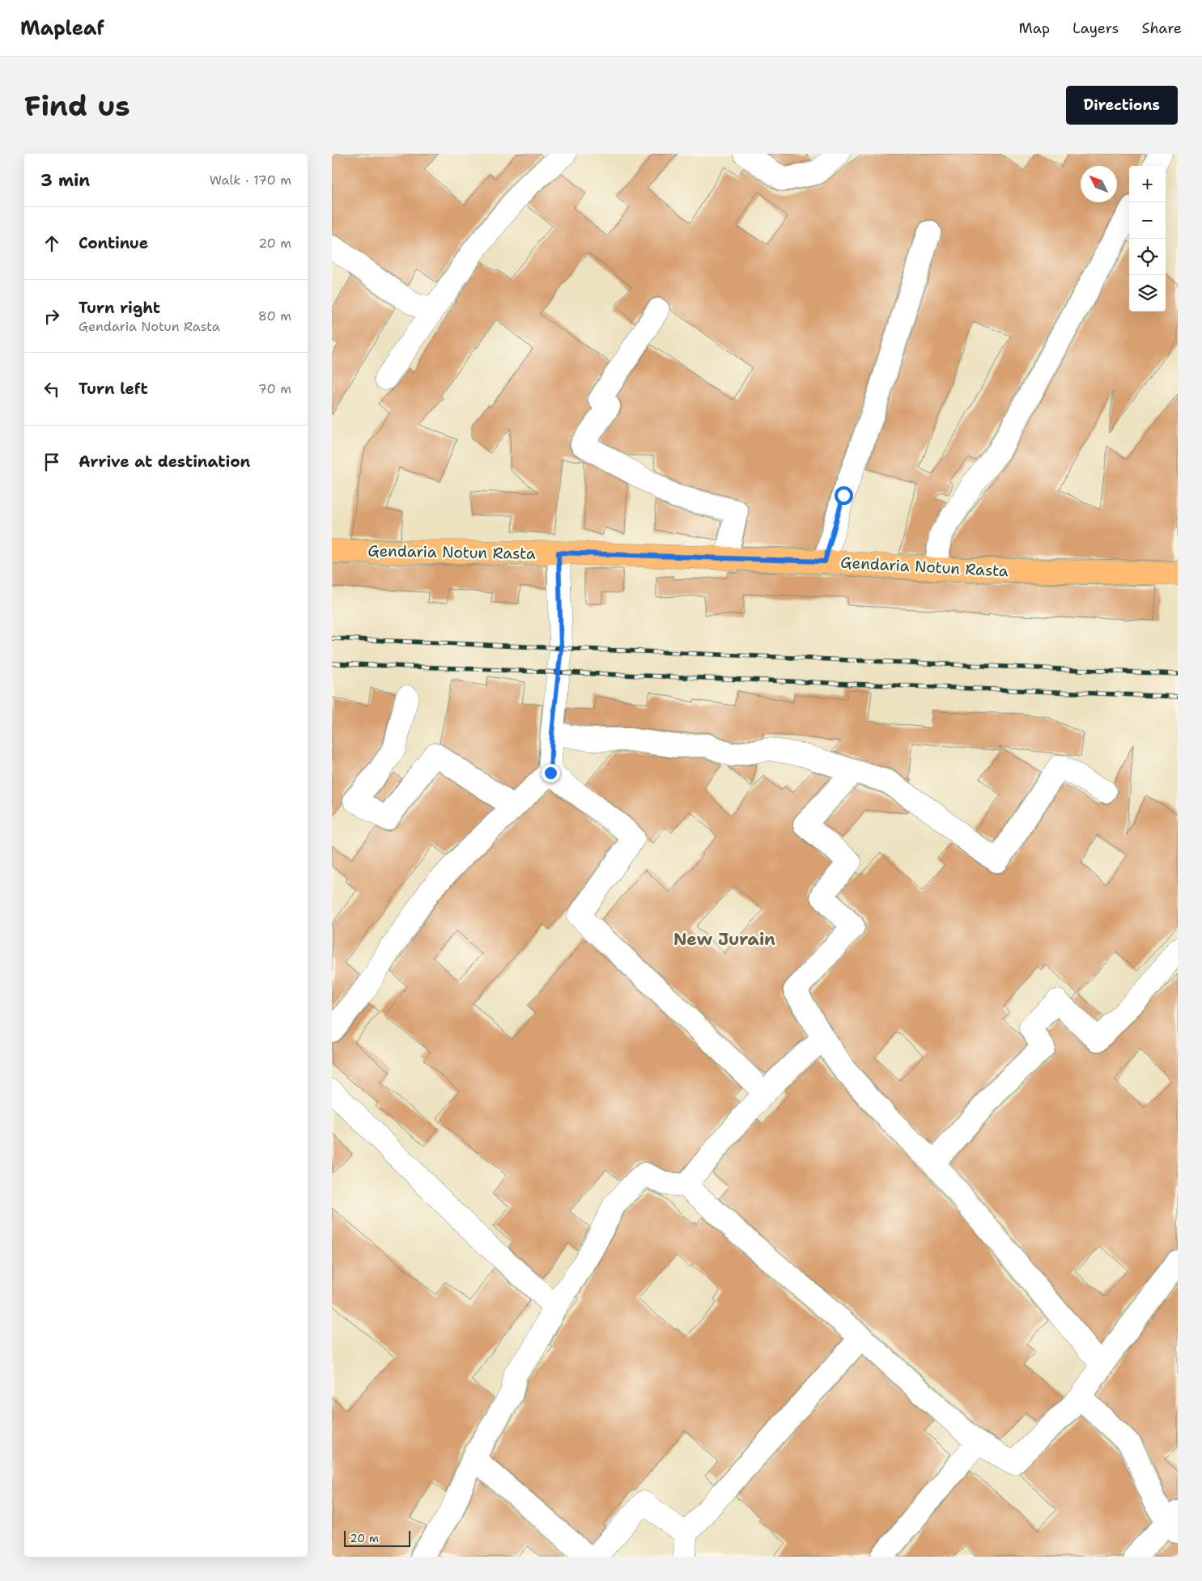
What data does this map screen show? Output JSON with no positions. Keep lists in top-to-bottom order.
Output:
{
  "streets": {
    "main road": ["Gendaria Notun Rasta"]
  },
  "districts": ["New Jurain"],
  "scale_bar": "20 m",
  "north": "top left",
  "page": {
    "header": "Mapleaf",
    "nav": ["Map", "Layers", "Share"],
    "buttons": "Directions",
    "title": "Find us",
    "heading": ["3 min", "Walk · 170 m"],
    "map_buttons": ["+", "−"],
    "list": [
      ["Continue", "20 m"],
      ["Turn right", "Gendaria Notun Rasta", "80 m"],
      ["Turn left", "70 m"],
      "Arrive at destination"
    ],
    "scale": "20 m"
  }
}
